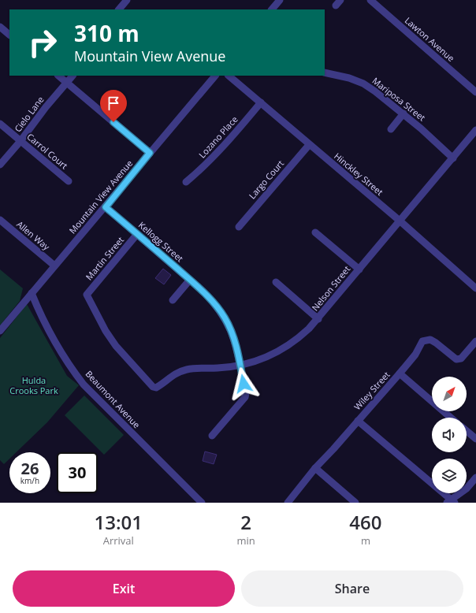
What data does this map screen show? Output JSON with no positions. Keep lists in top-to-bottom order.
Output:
{
  "streets": {
    "street": [
      "Lawton Avenue",
      "Mariposa Street",
      "Cielo Lane",
      "Lozano Place",
      "Carrol Court",
      "Hinckley Street",
      "Largo Court",
      "Mountain View Avenue",
      "Allen Way",
      "Kellogg Street",
      "Martin Street",
      "Nelson Street",
      "Wiley Street",
      "Beaumont Avenue"
    ]
  },
  "crossings": [
    ["Mariposa Street", "Nelson Street"],
    ["Cielo Lane", "Carrol Court"],
    ["Lozano Place", "Hinckley Street"],
    ["Hinckley Street", "Largo Court"],
    ["Hinckley Street", "Nelson Street"],
    ["Mountain View Avenue", "Allen Way"],
    ["Mountain View Avenue", "Kellogg Street"],
    ["Mountain View Avenue", "Beaumont Avenue"],
    ["Kellogg Street", "Martin Street"],
    ["Kellogg Street", "Nelson Street"],
    ["Martin Street", "Nelson Street"]
  ],
  "parks": ["Hulda Crooks Park"],
  "north": "top right",
  "page": {
    "turn": ["310 m", "Mountain View Avenue"],
    "speed": "26 km/h",
    "limit": "30",
    "eta": [
      "13:01",
      "Arrival",
      "2",
      "min",
      "460",
      "m"
    ],
    "buttons": ["Exit", "Share"]
  }
}
